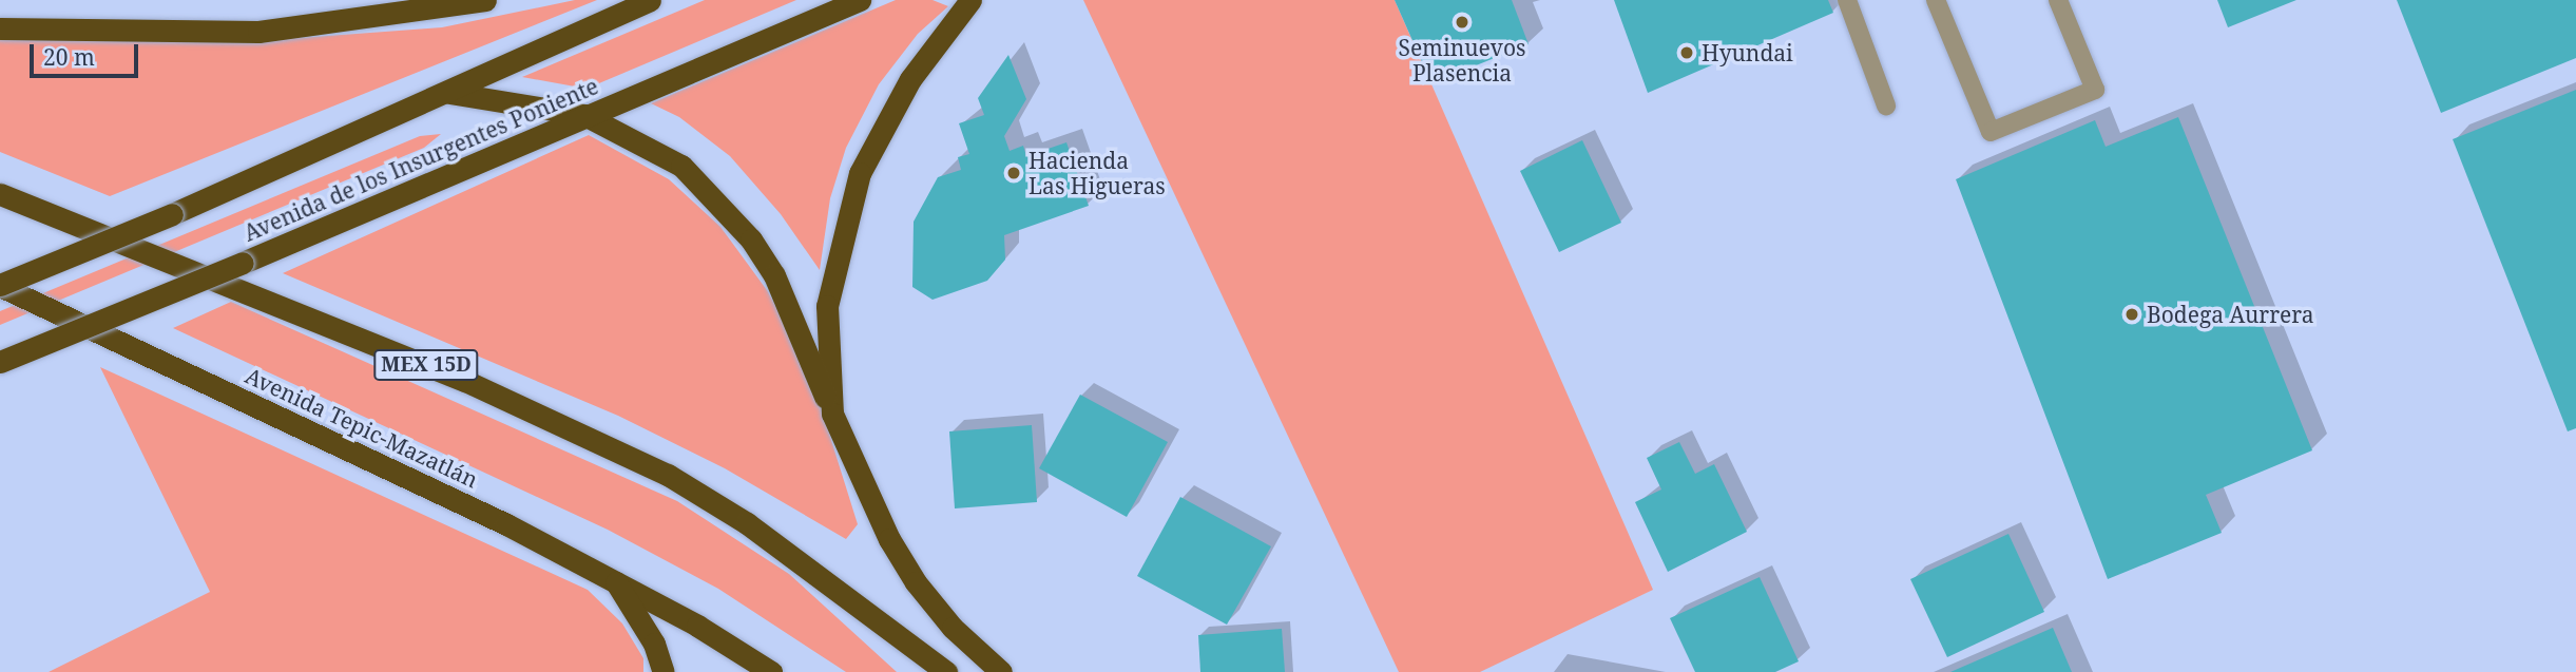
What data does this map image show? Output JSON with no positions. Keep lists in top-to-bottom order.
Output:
{
  "streets": {
    "highway": ["Avenida de los Insurgentes Poniente", "MEX 15D", "Avenida Tepic-Mazatlán"]
  },
  "places": [
    "Seminuevos Plasencia",
    "Hyundai",
    "Hacienda Las Higueras",
    "Bodega Aurrera"
  ],
  "scale_bar": "20 m"
}
